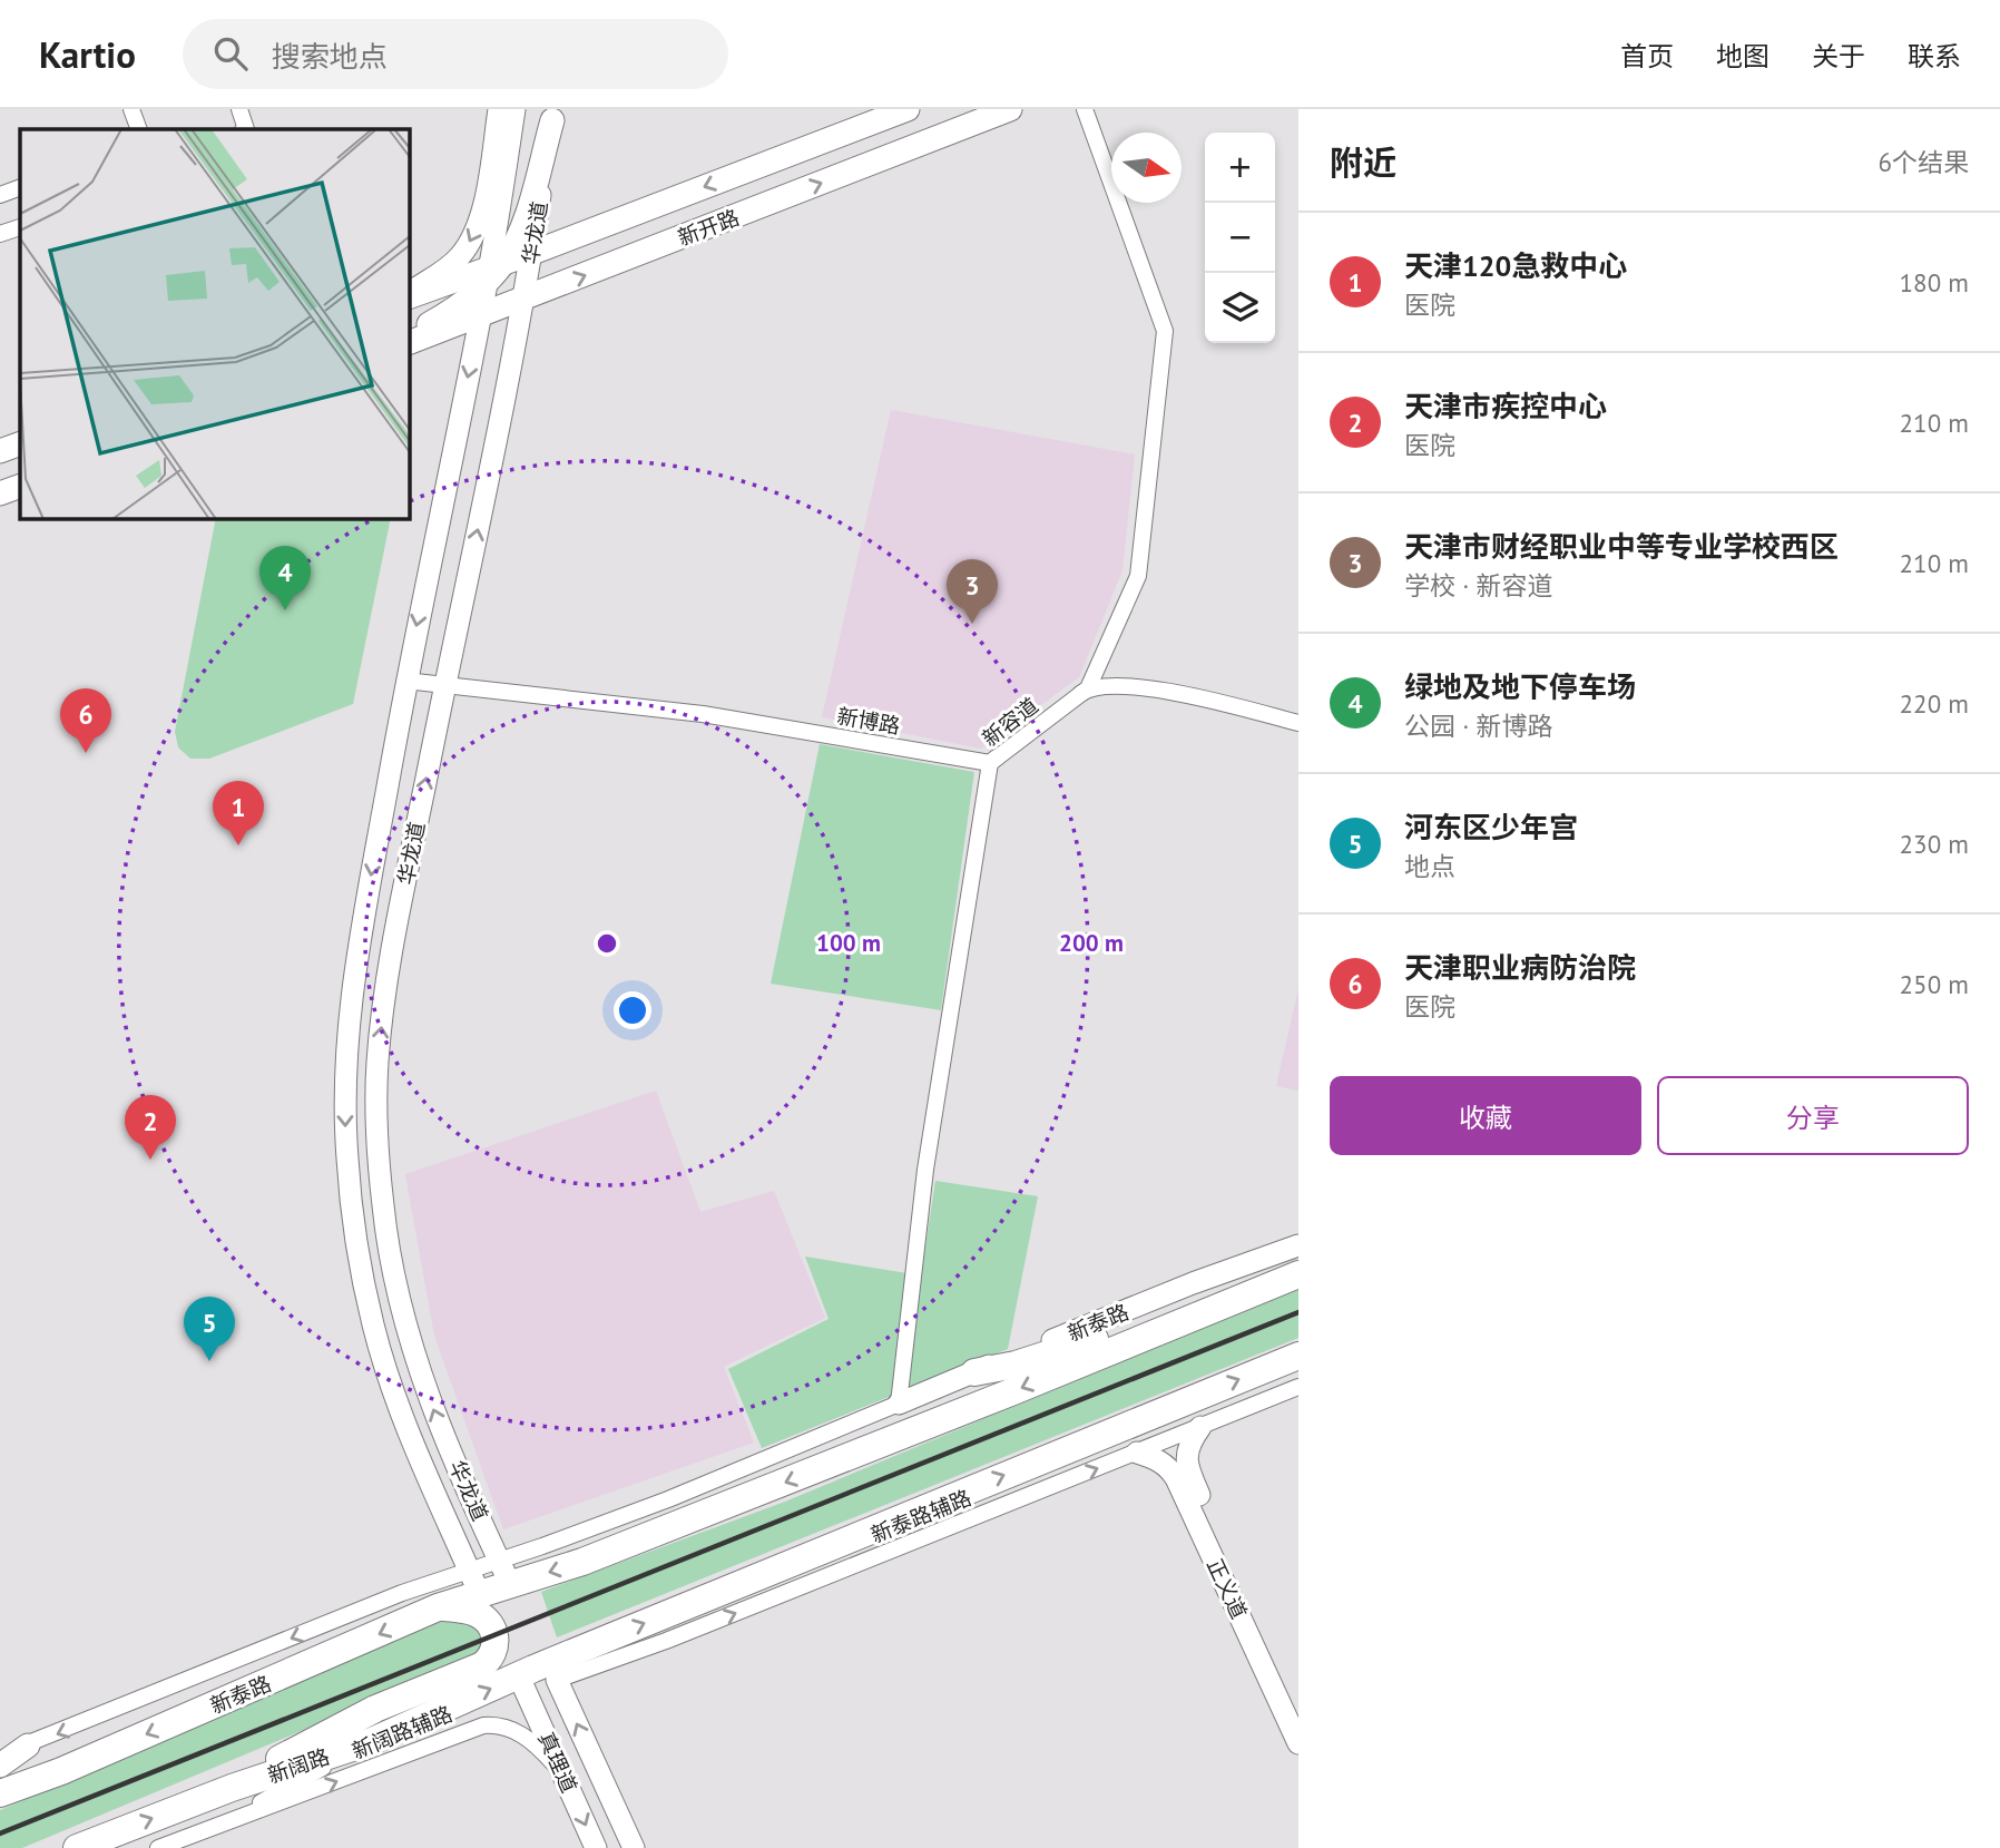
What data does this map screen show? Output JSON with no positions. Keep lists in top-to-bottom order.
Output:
{
  "streets": {
    "highway": ["新泰路", "新阔路"],
    "main road": [
      "新开路",
      "华龙道",
      "正义道",
      "真理道"
    ],
    "street": [
      "新博路",
      "新容道",
      "新泰路辅路",
      "新阔路辅路"
    ]
  },
  "crossings": [
    ["新开路", "华龙道"],
    ["华龙道", "新博路"],
    ["华龙道", "新泰路"],
    ["新博路", "新容道"],
    ["新容道", "新泰路"],
    ["新泰路辅路", "正义道"],
    ["新泰路辅路", "真理道"],
    ["新阔路辅路", "真理道"],
    ["真理道", "新阔路"]
  ],
  "one_way": ["新泰路", "新阔路"],
  "north": "right",
  "page": {
    "header": "Kartio",
    "search": "搜索地点",
    "nav": [
      "首页",
      "地图",
      "关于",
      "联系"
    ],
    "heading": ["附近", "6个结果"],
    "map_buttons": ["+", "−"],
    "list": [
      {
        "mark": "1",
        "name": "天津120急救中心",
        "note": "医院",
        "value": "180 m"
      },
      {
        "mark": "2",
        "name": "天津市疾控中心",
        "note": "医院",
        "value": "210 m"
      },
      {
        "mark": "3",
        "name": "天津市财经职业中等专业学校西区",
        "note": "学校 · 新容道",
        "value": "210 m"
      },
      {
        "mark": "4",
        "name": "绿地及地下停车场",
        "note": "公园 · 新博路",
        "value": "220 m"
      },
      {
        "mark": "5",
        "name": "河东区少年宫",
        "note": "地点",
        "value": "230 m"
      },
      {
        "mark": "6",
        "name": "天津职业病防治院",
        "note": "医院",
        "value": "250 m"
      }
    ],
    "pins": [
      "4",
      "3",
      "6",
      "1",
      "2",
      "5"
    ],
    "buttons": ["收藏", "分享"]
  },
  "rings": ["100 m", "200 m"]
}
